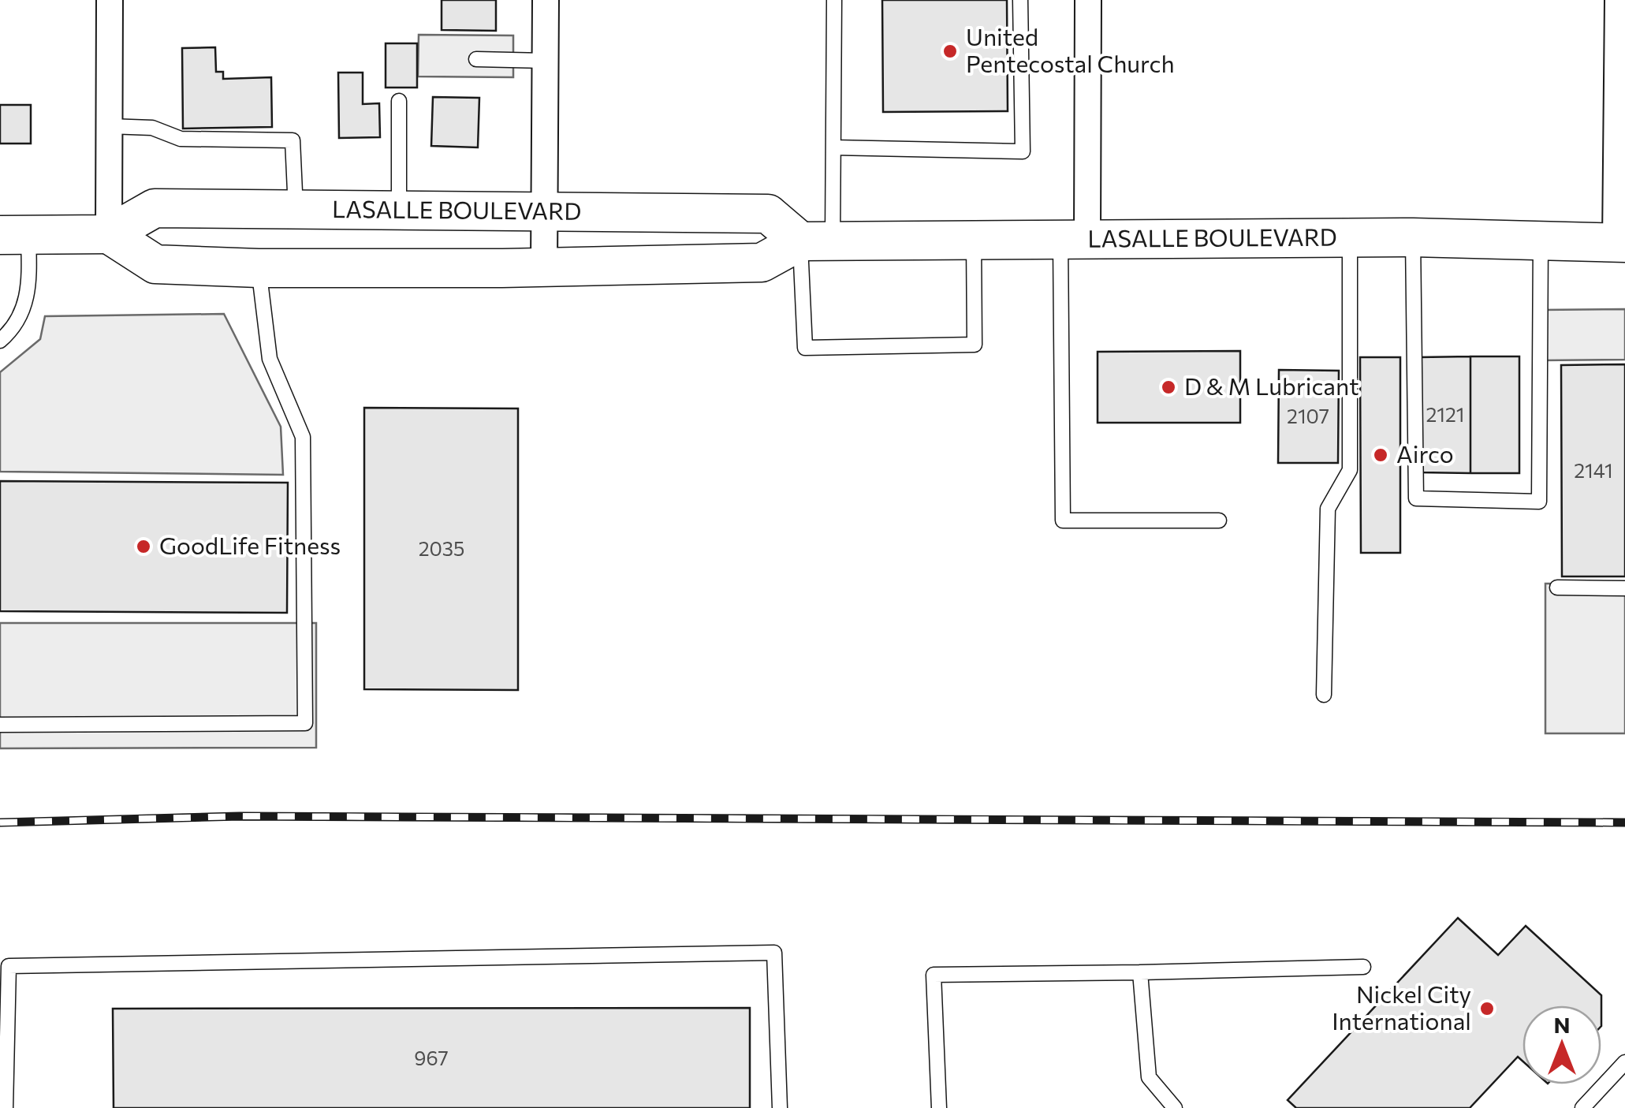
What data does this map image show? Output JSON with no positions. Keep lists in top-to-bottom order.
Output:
{
  "streets": {
    "main road": ["LASALLE BOULEVARD"]
  },
  "places": [
    "United Pentecostal Church",
    "D & M Lubricant",
    "Airco",
    "GoodLife Fitness",
    "Nickel City International"
  ],
  "house_numbers": [
    "2121",
    "2107",
    "2141",
    "2035",
    "967"
  ],
  "north": "top"
}
